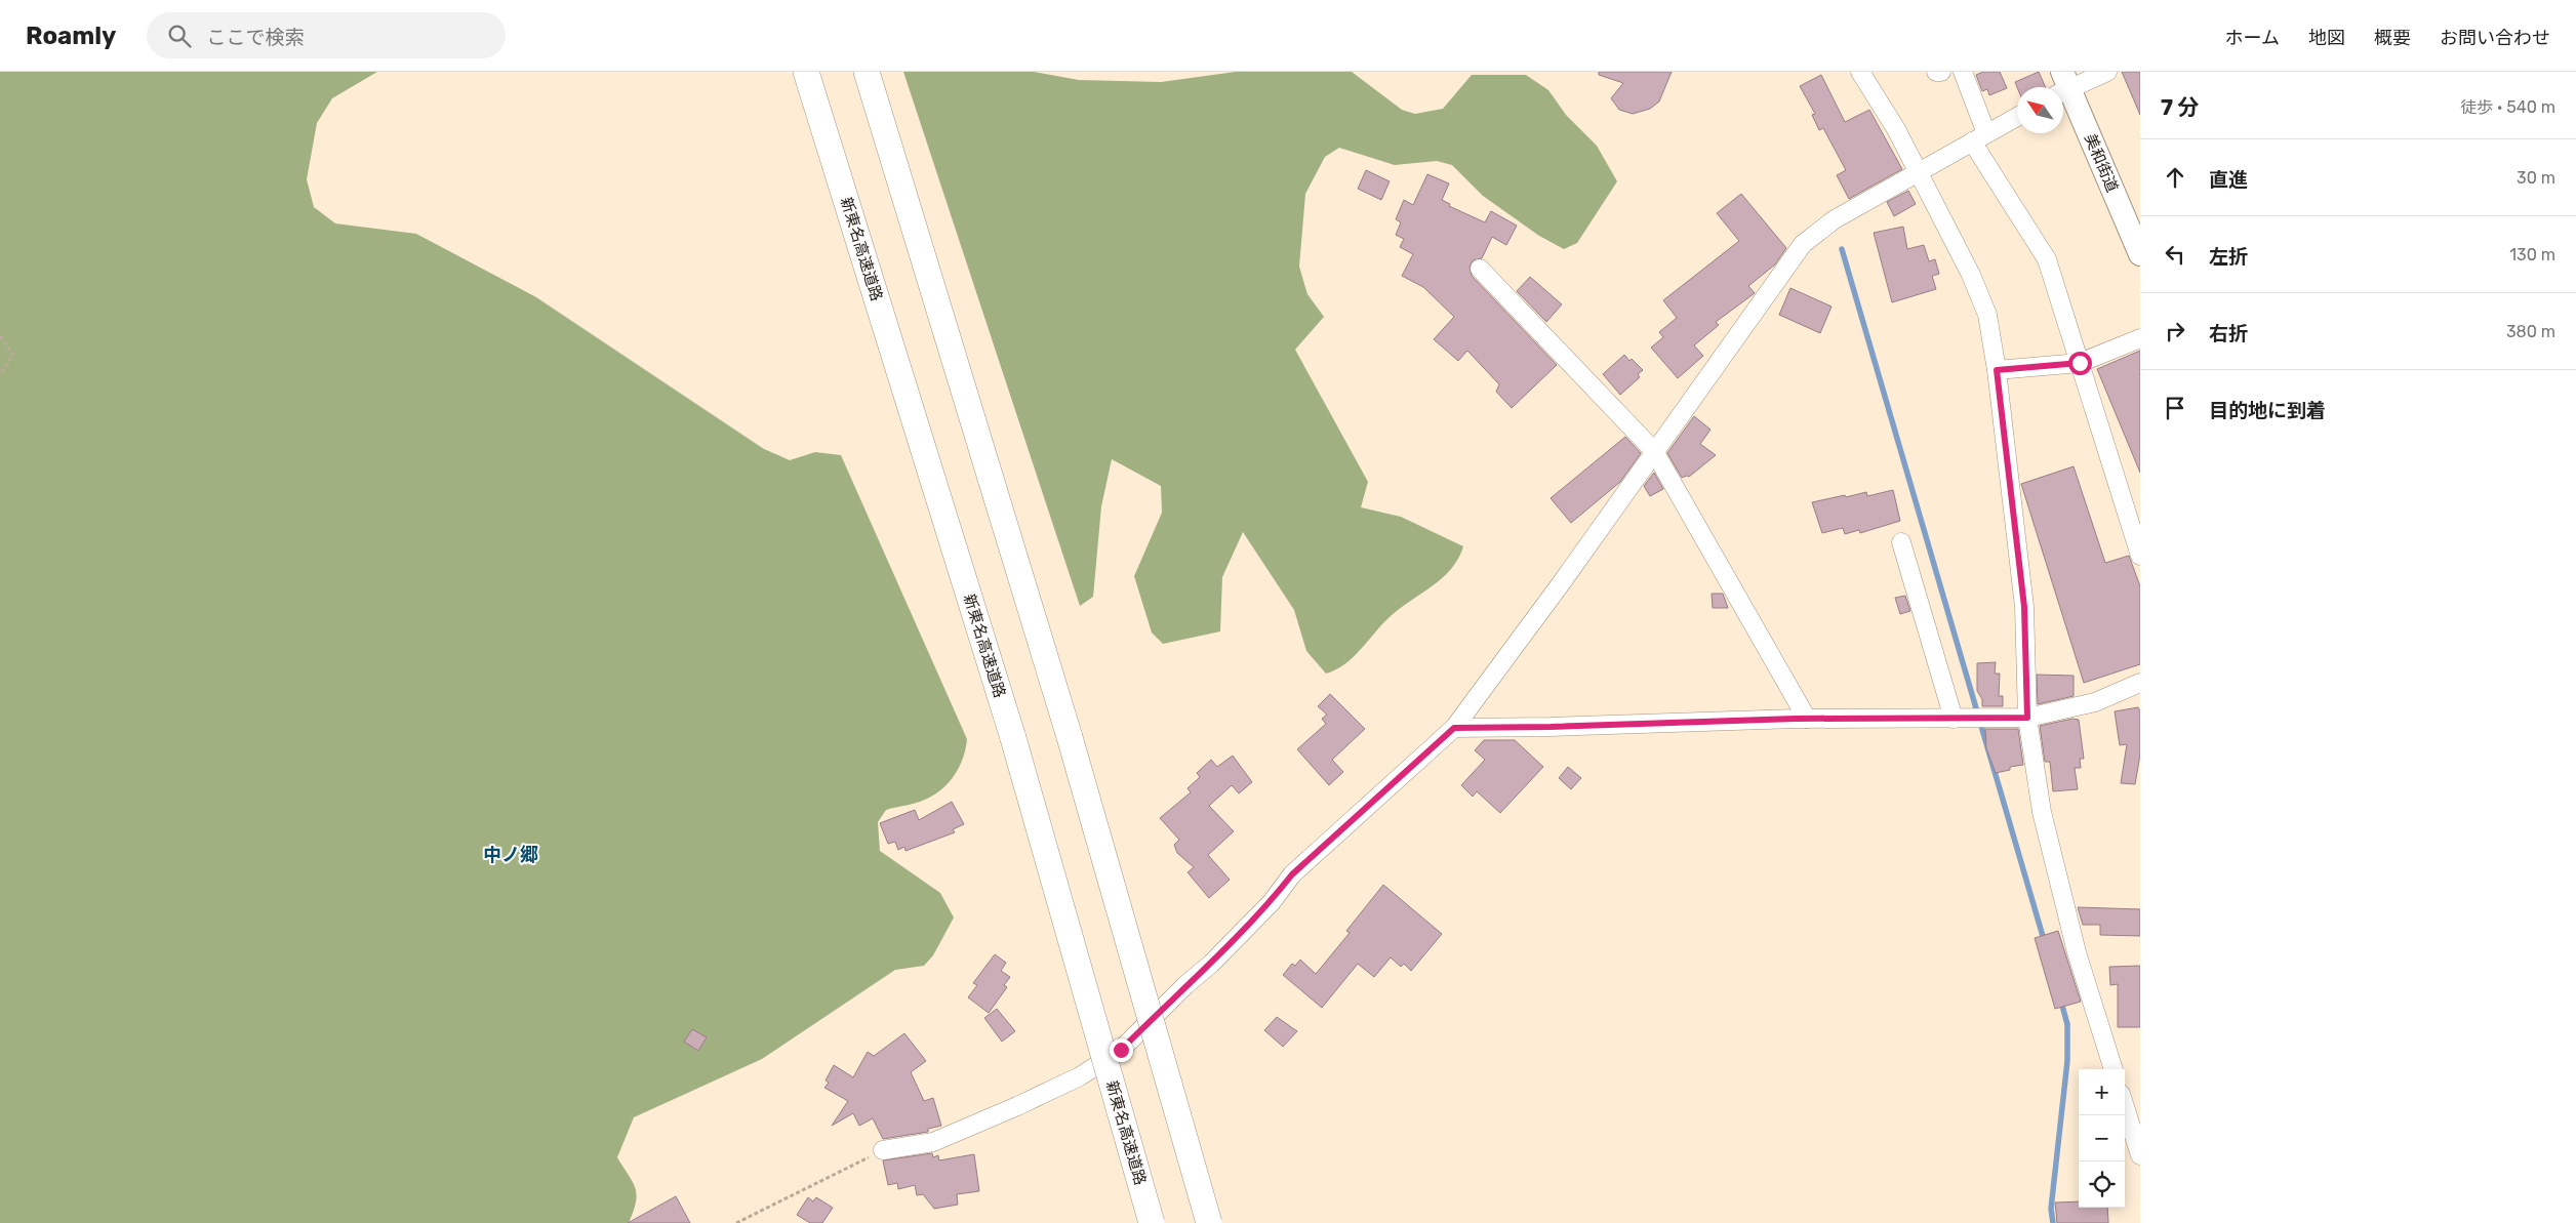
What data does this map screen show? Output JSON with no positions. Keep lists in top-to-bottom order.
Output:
{
  "streets": {
    "highway": ["新東名高速道路"],
    "main road": ["美和街道"]
  },
  "districts": ["中ノ郷"],
  "north": "top left",
  "page": {
    "header": "Roamly",
    "search": "ここで検索",
    "nav": [
      "ホーム",
      "地図",
      "概要",
      "お問い合わせ"
    ],
    "heading": ["7 分", "徒歩 · 540 m"],
    "list": [
      ["直進", "30 m"],
      ["左折", "130 m"],
      ["右折", "380 m"],
      "目的地に到着"
    ],
    "map_buttons": ["+", "−"]
  }
}
